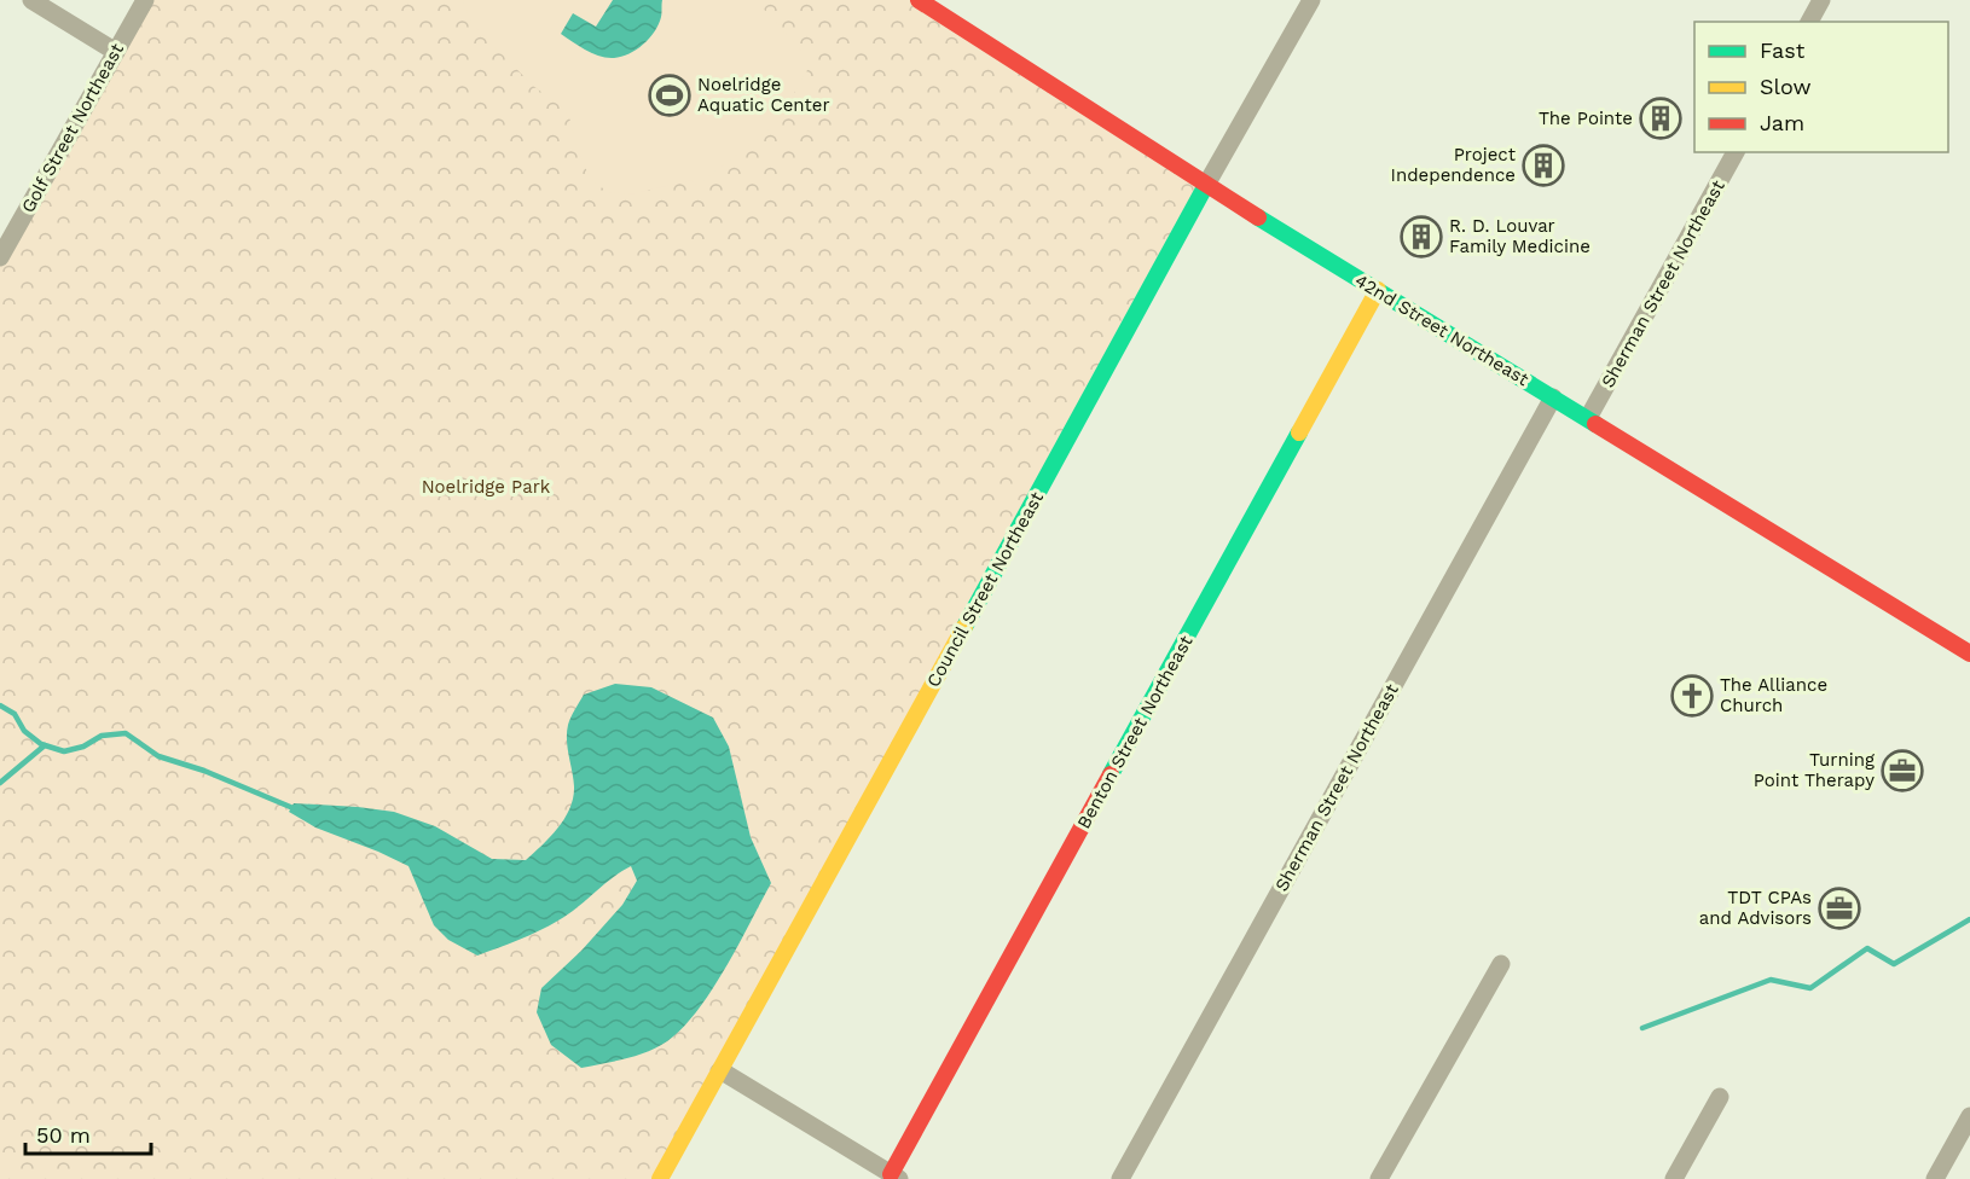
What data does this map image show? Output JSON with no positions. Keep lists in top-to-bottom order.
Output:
{
  "streets": {
    "street": [
      "Golf Street Northeast",
      "Sherman Street Northeast",
      "42nd Street Northeast",
      "Council Street Northeast",
      "Benton Street Northeast"
    ]
  },
  "crossings": [
    ["Sherman Street Northeast", "42nd Street Northeast"],
    ["42nd Street Northeast", "Council Street Northeast"],
    ["42nd Street Northeast", "Benton Street Northeast"]
  ],
  "parks": ["Noelridge Park"],
  "places": {
    "sports": ["Noelridge Aquatic Center"],
    "building": ["The Pointe", "Project Independence", "R. D. Louvar Family Medicine"],
    "church": ["The Alliance Church"],
    "office": ["Turning Point Therapy", "TDT CPAs and Advisors"]
  },
  "legend": ["Fast", "Slow", "Jam"],
  "scale_bar": "50 m"
}
